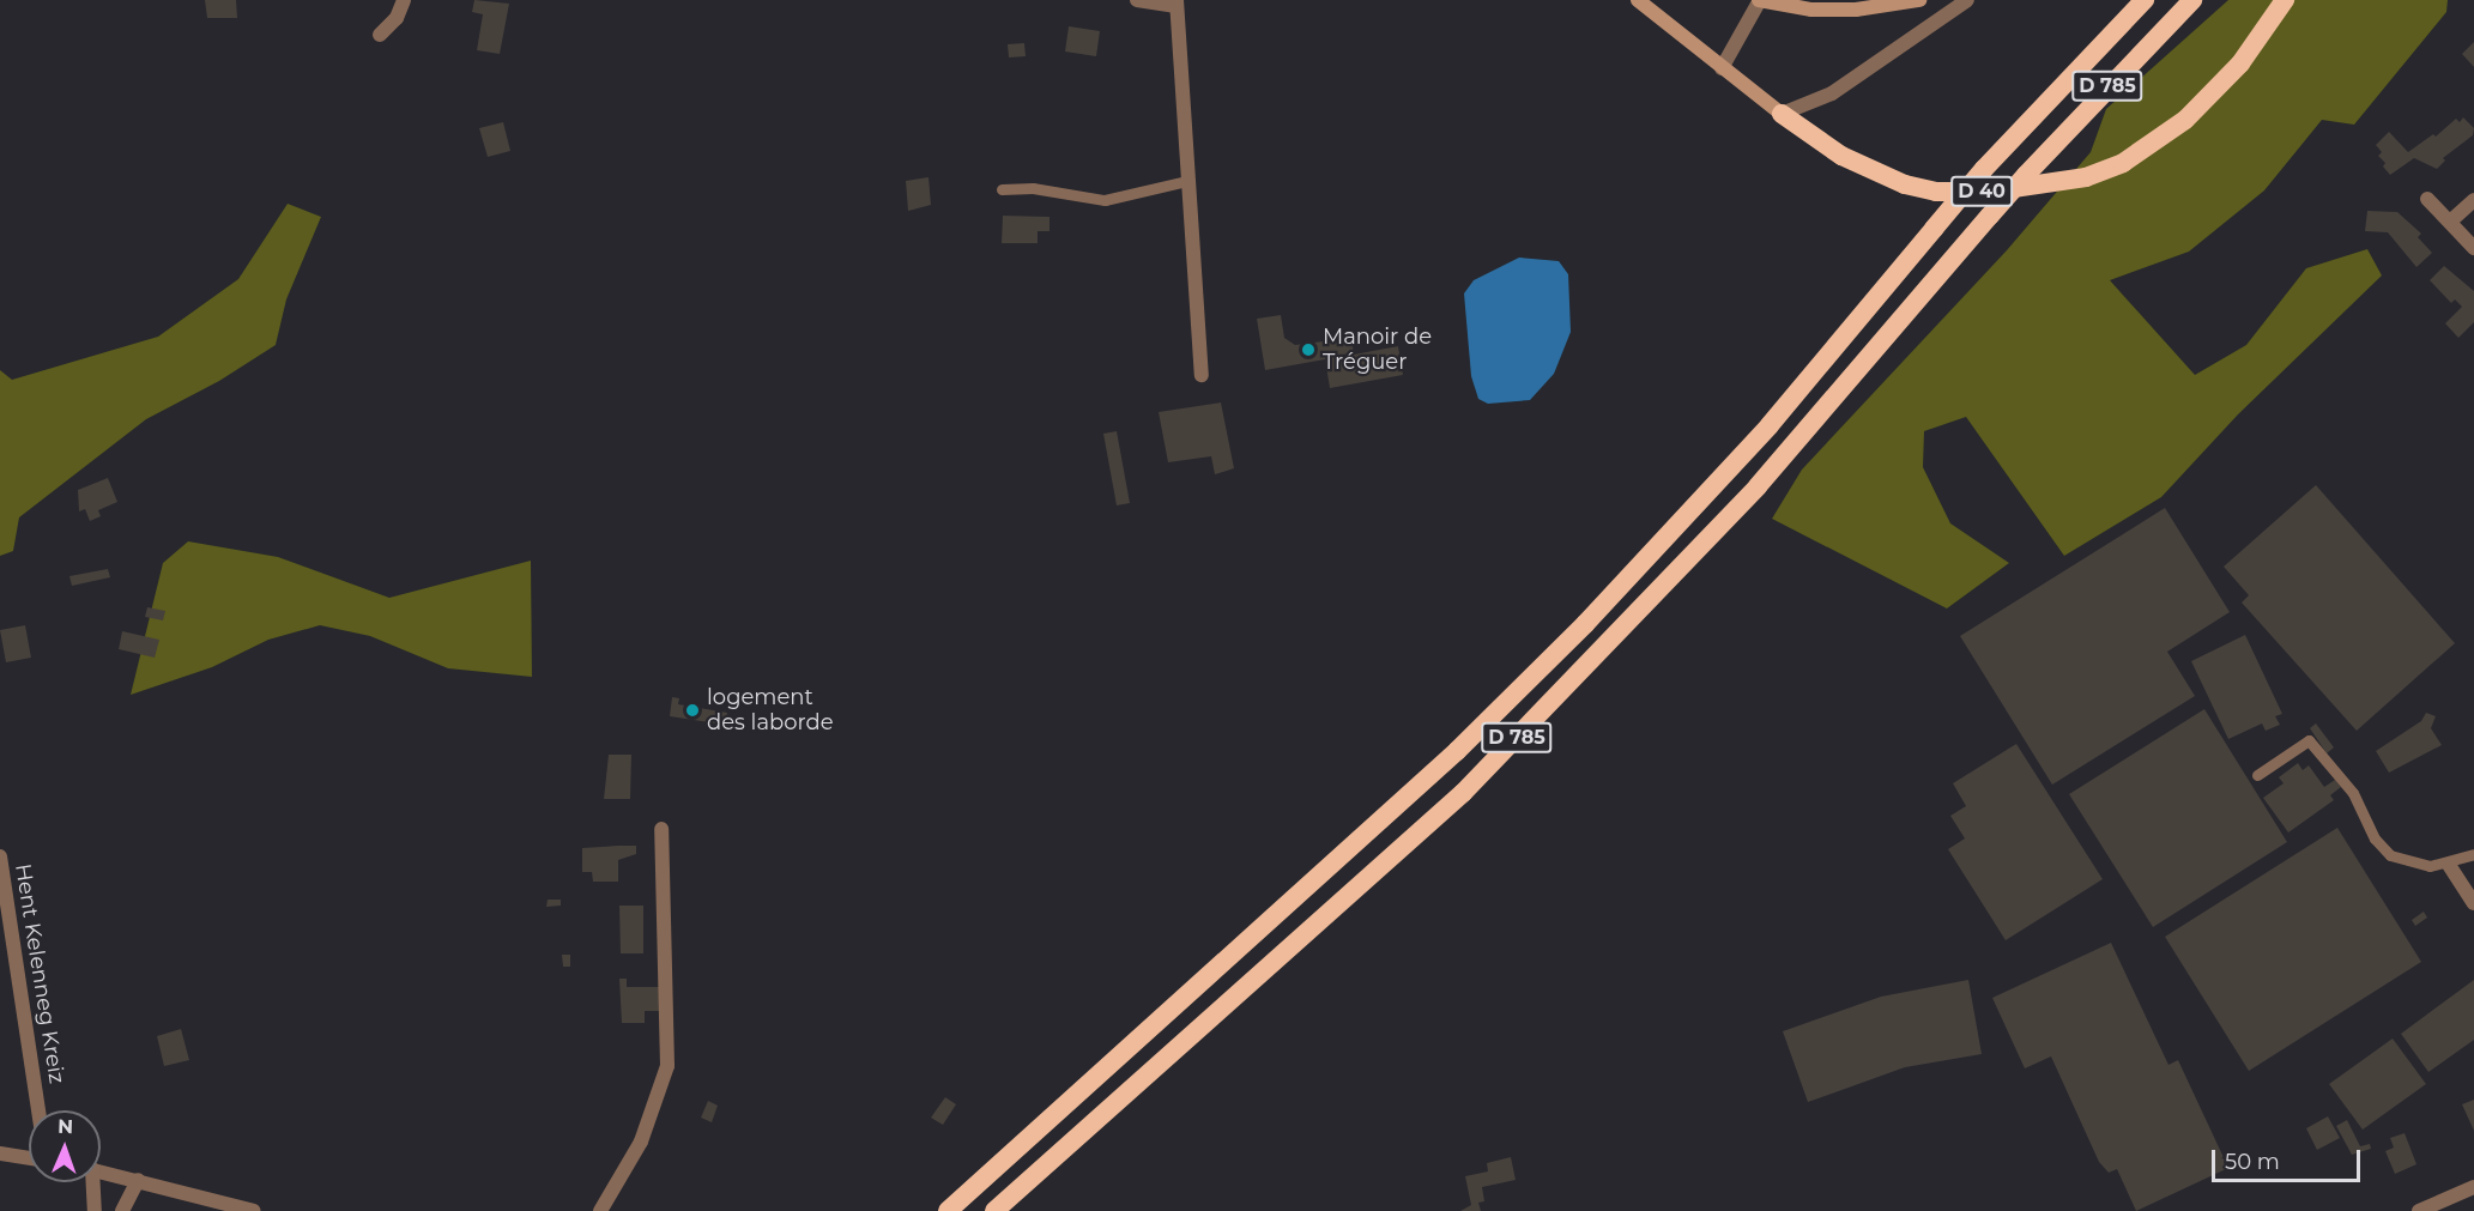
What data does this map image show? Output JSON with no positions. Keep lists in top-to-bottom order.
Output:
{
  "streets": {
    "highway": ["D 785", "D 40"],
    "street": ["Hent Kelenneg Kreiz"]
  },
  "places": ["Manoir de Tréguer", "logement des laborde"],
  "scale_bar": "50 m",
  "north": "top"
}
